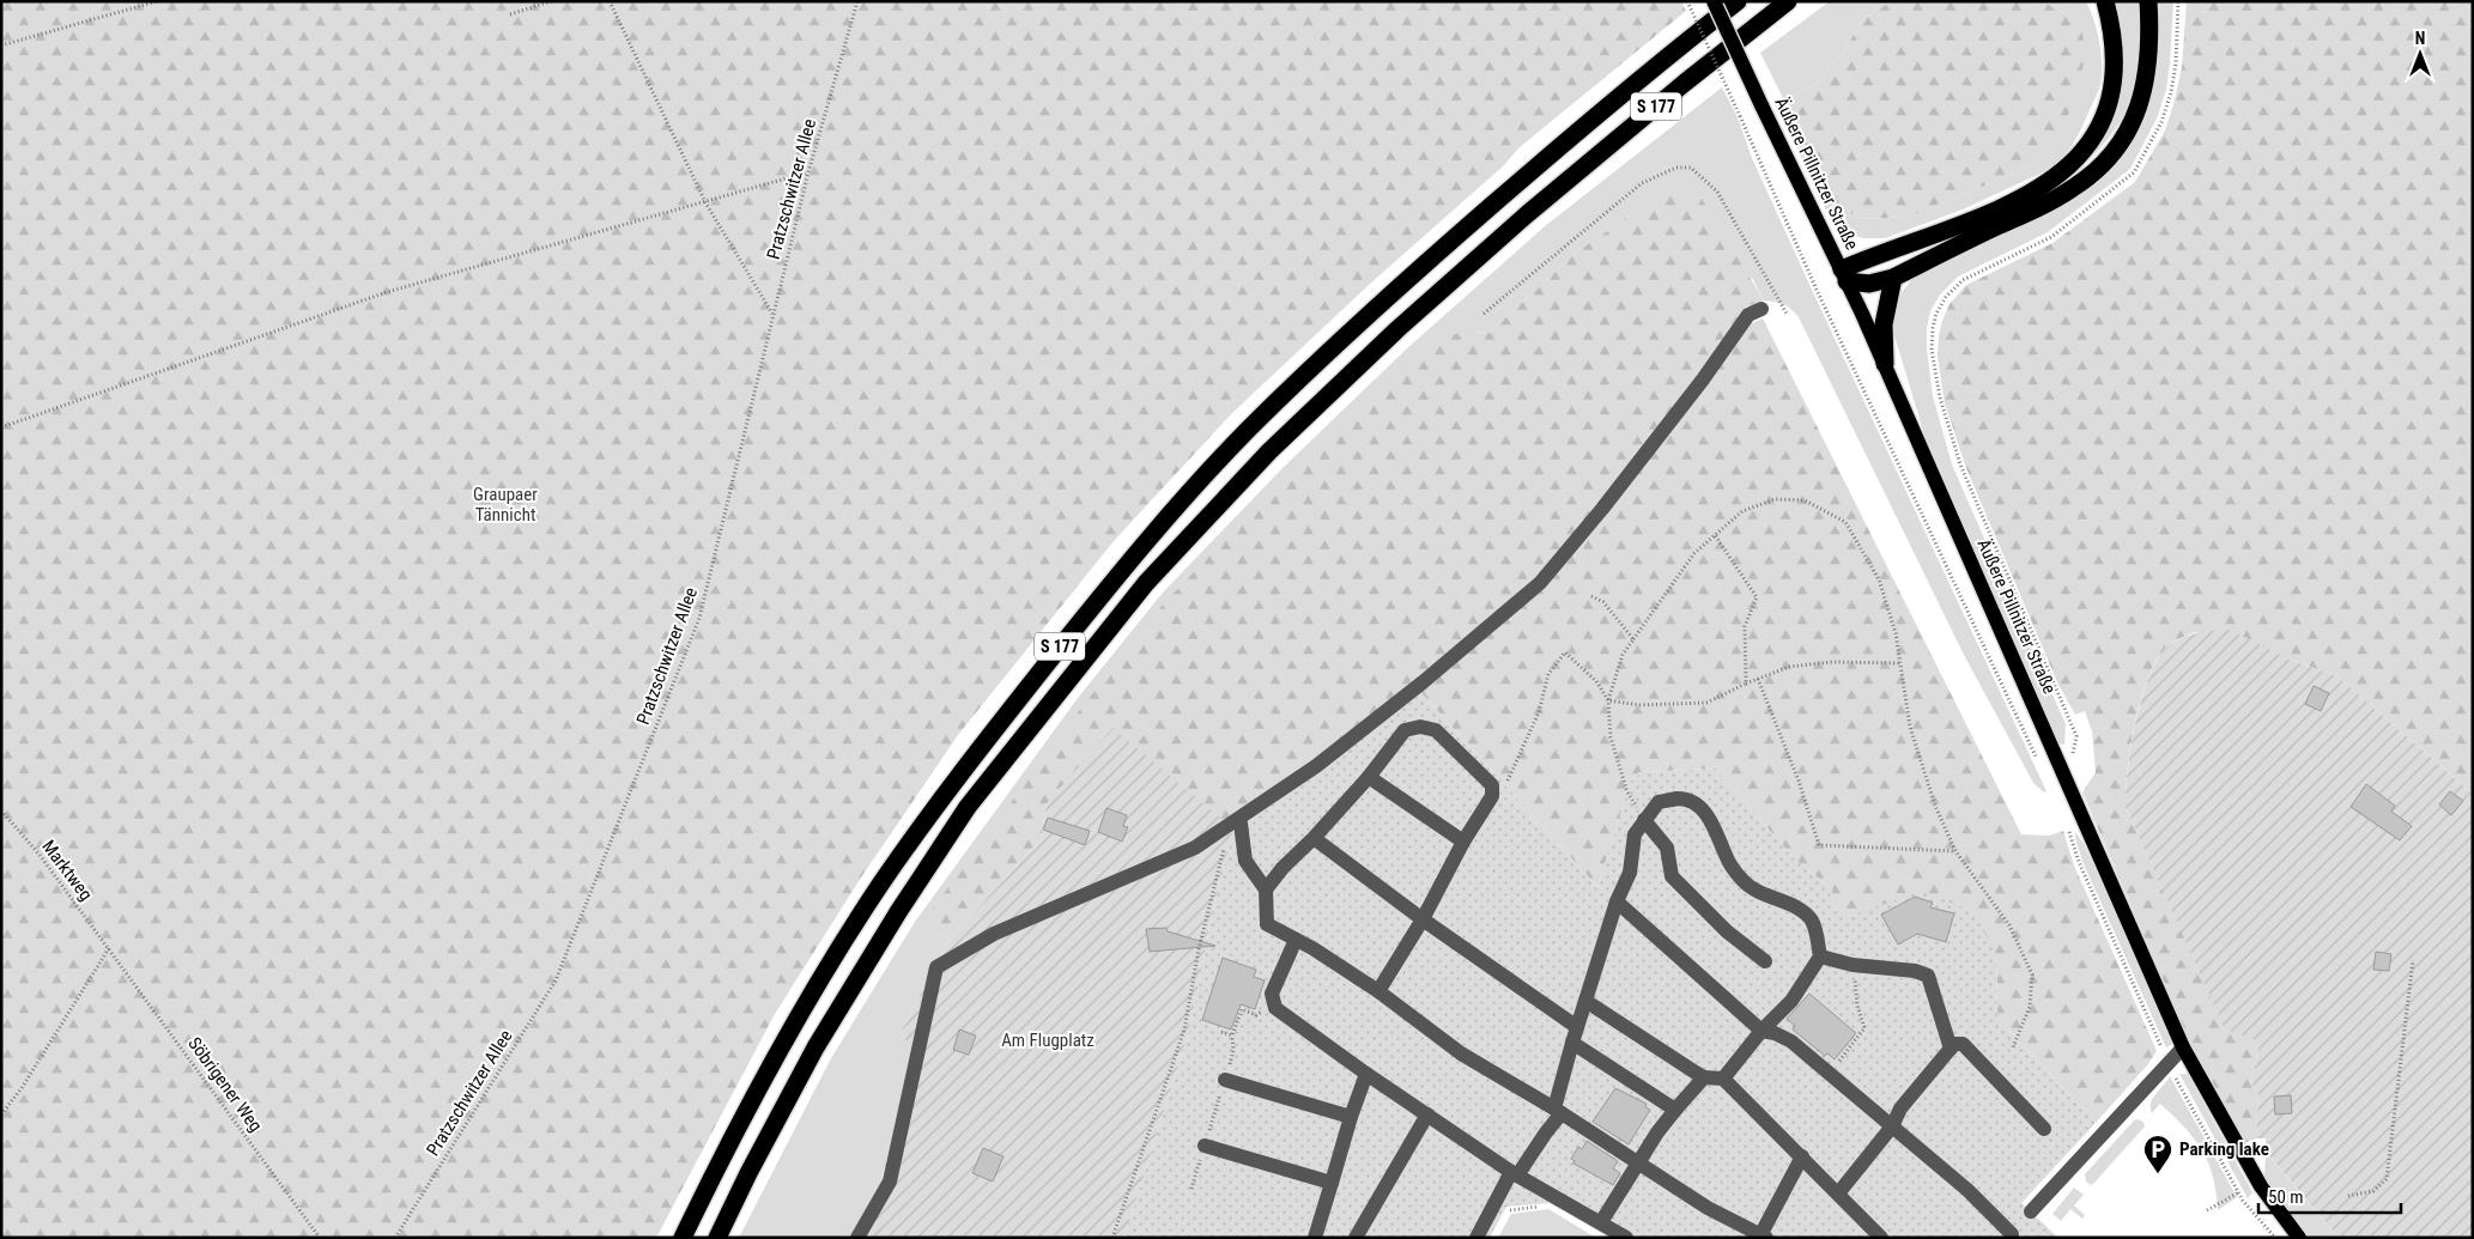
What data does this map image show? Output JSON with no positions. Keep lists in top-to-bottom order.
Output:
{
  "streets": {
    "highway": ["S 177"],
    "main road": ["Äußere Pillnitzer Straße"],
    "path": ["Pratzschwitzer Allee", "Marktweg", "Söbrigener Weg"]
  },
  "crossings": [
    ["Marktweg", "Söbrigener Weg"]
  ],
  "parks": ["Graupaer Tännicht", "Am Flugplatz"],
  "places": {
    "parking": ["Parking lake"]
  },
  "scale_bar": "50 m",
  "north": "top"
}
